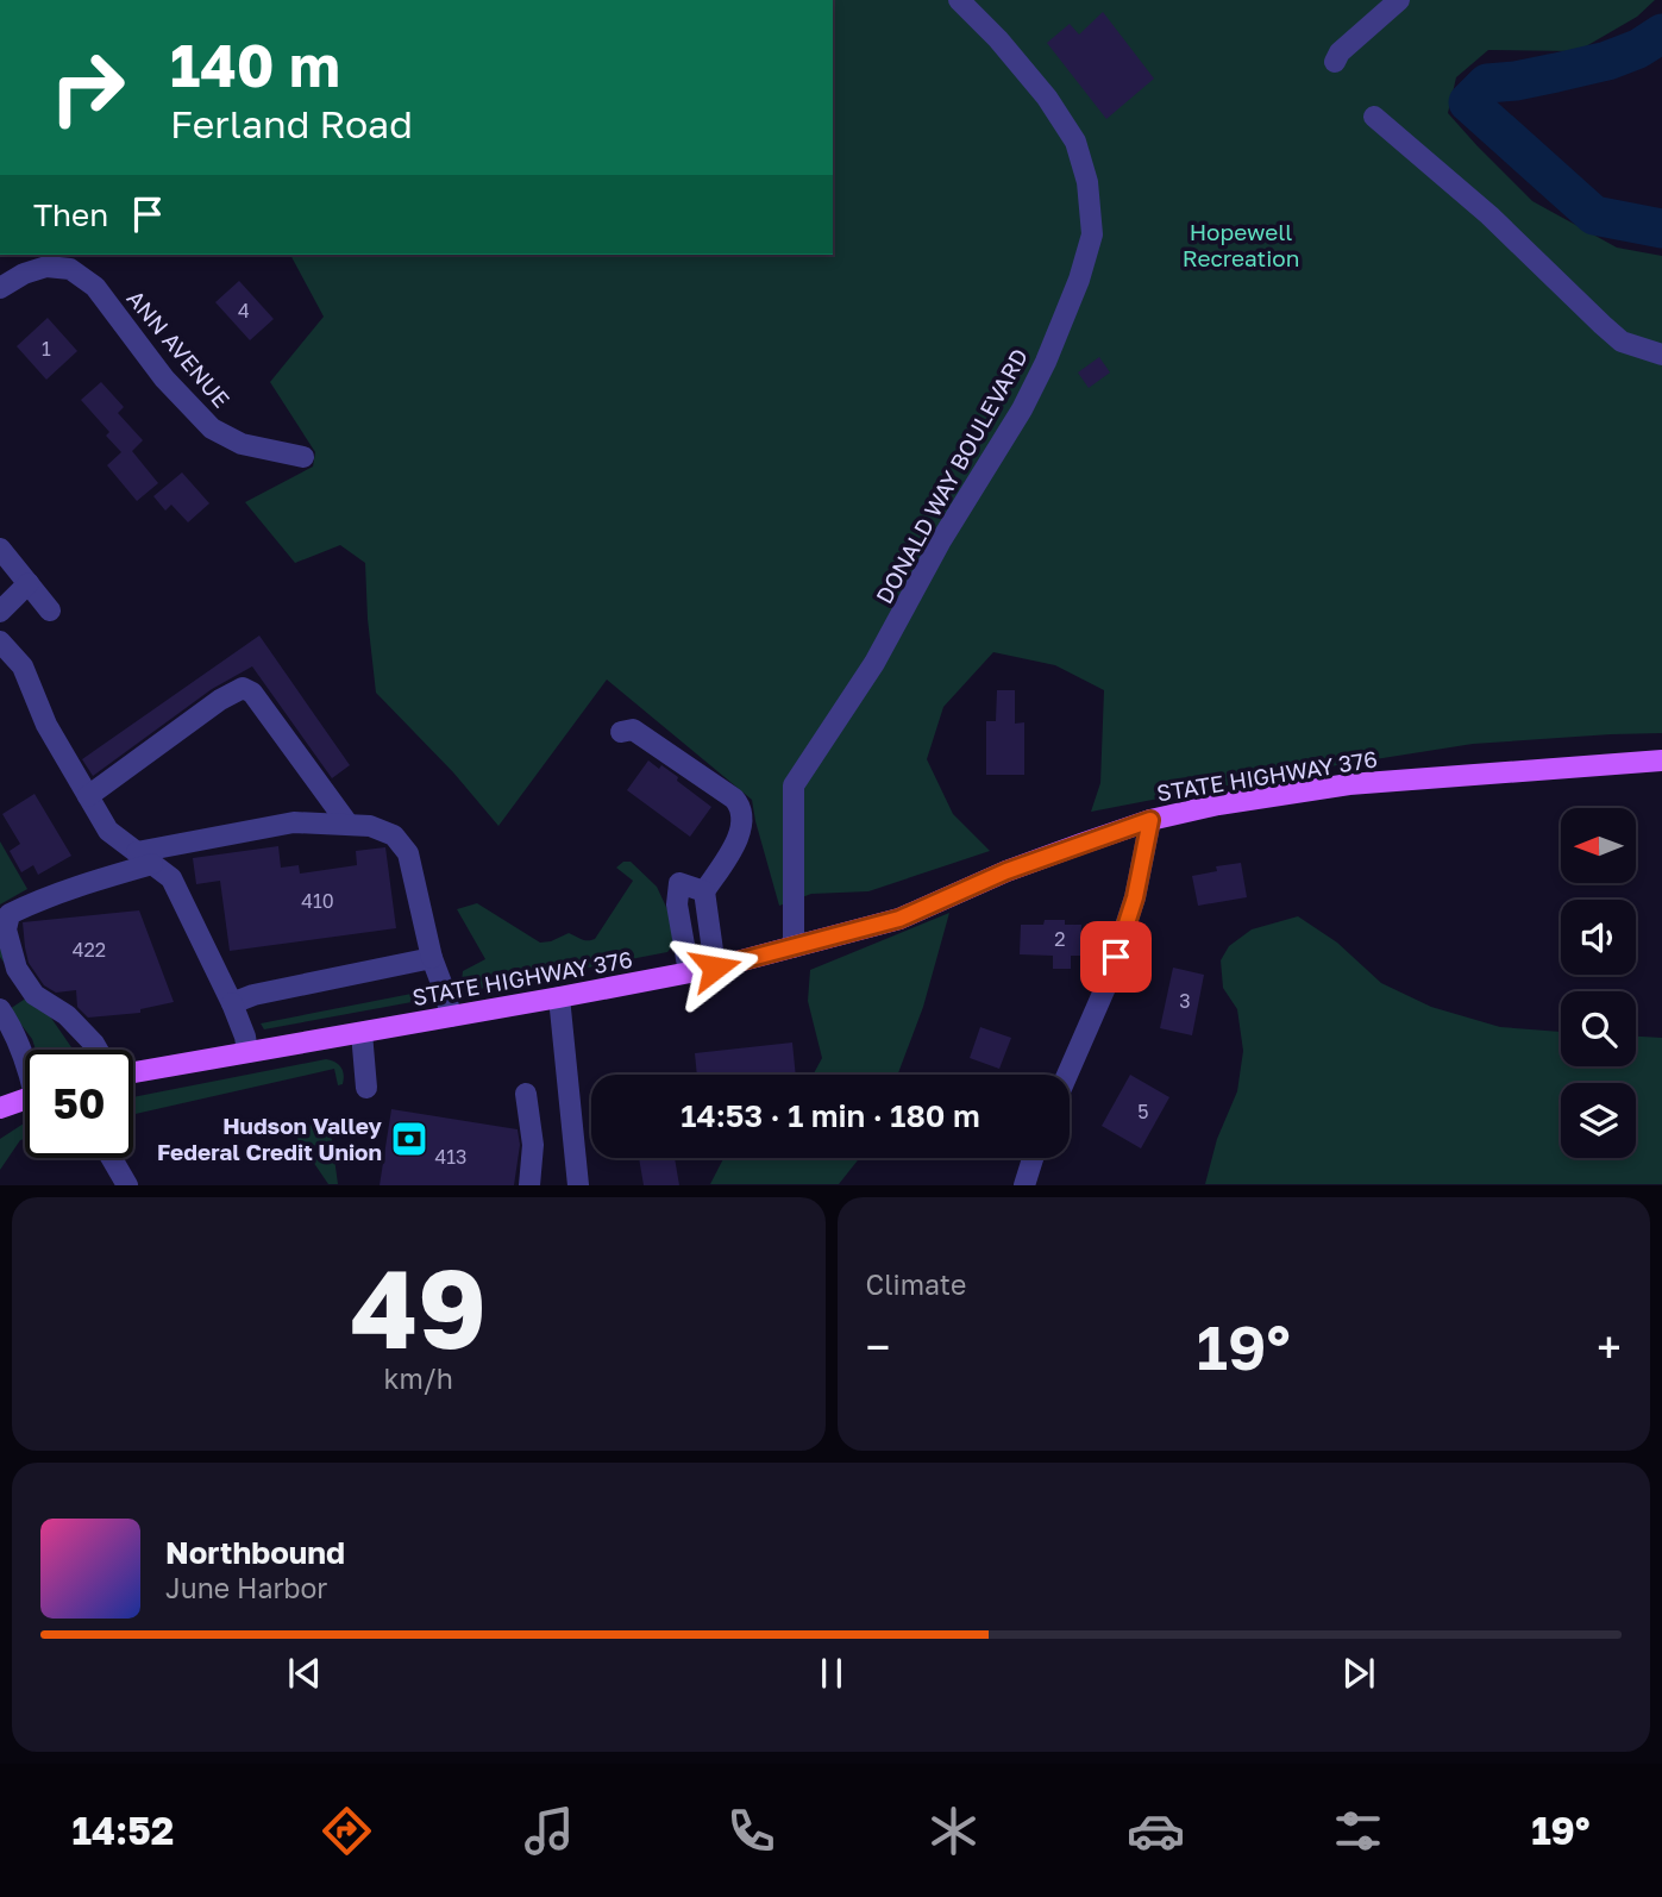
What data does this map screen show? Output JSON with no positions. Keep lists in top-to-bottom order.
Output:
{
  "streets": {
    "main road": ["STATE HIGHWAY 376"],
    "street": ["ANN AVENUE", "DONALD WAY BOULEVARD"]
  },
  "crossings": [
    ["DONALD WAY BOULEVARD", "STATE HIGHWAY 376"]
  ],
  "parks": ["Hopewell Recreation"],
  "places": {
    "bank": ["Hudson Valley Federal Credit Union"]
  },
  "house_numbers": [
    "4",
    "1",
    "410",
    "2",
    "422",
    "3",
    "5",
    "413"
  ],
  "north": "left",
  "page": {
    "turn": ["140 m", "Ferland Road"],
    "then": "Then",
    "limit": "50",
    "trip": "14:53 · 1 min · 180 m",
    "tile": [
      ["49", "km/h"],
      "Climate"
    ],
    "heat": ["−", "19°", "+"],
    "song": ["Northbound", "June Harbor"],
    "tabs": ["14:52", "19°"]
  }
}
